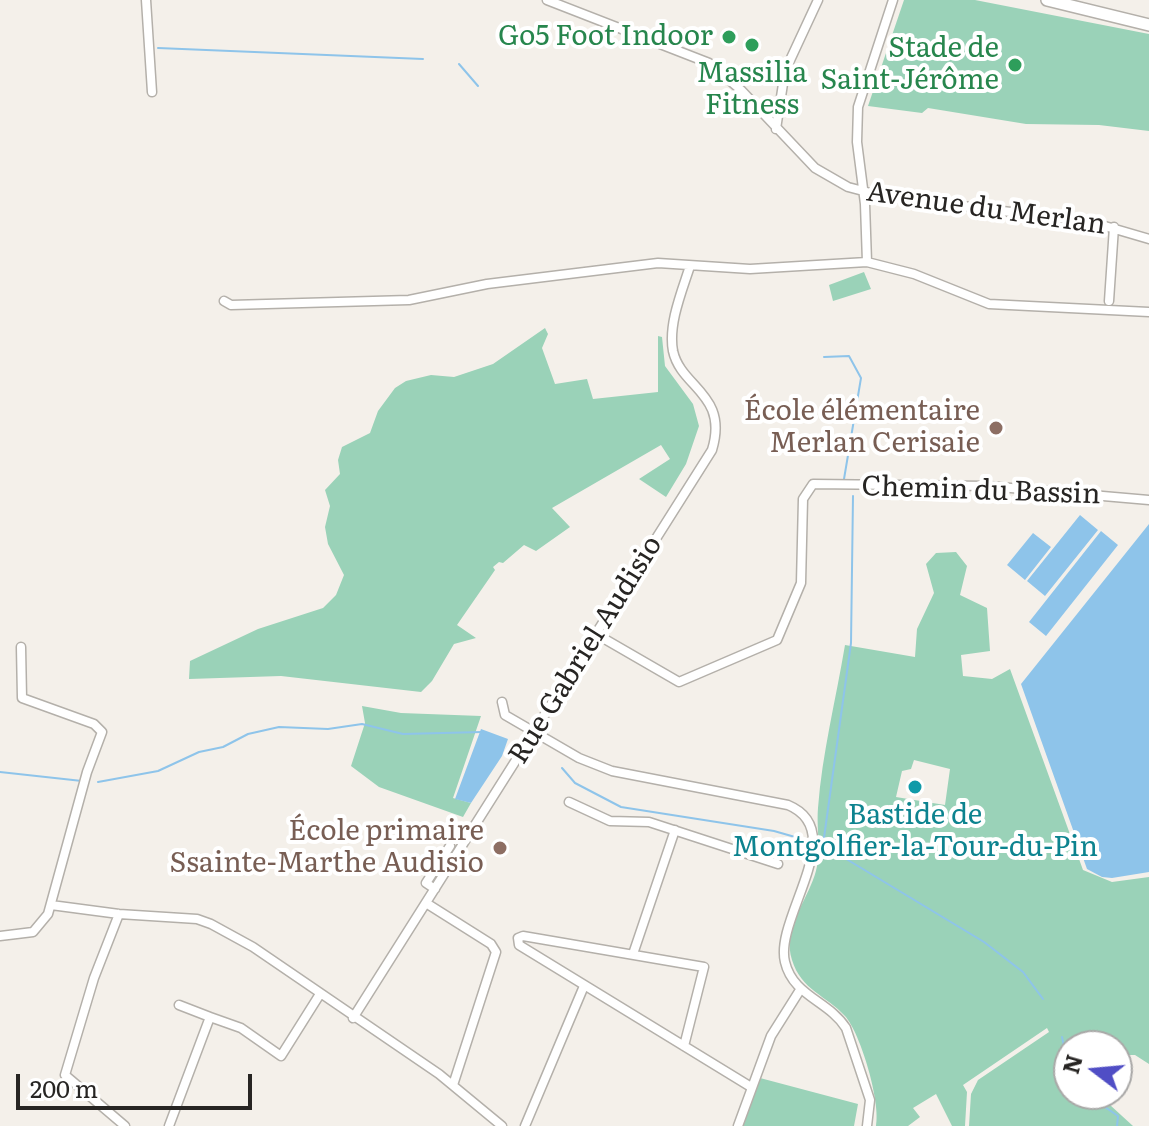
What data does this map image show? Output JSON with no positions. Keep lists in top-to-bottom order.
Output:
{
  "streets": {
    "street": ["Avenue du Merlan", "Chemin du Bassin", "Rue Gabriel Audisio"]
  },
  "crossings": [
    ["Chemin du Bassin", "Rue Gabriel Audisio"]
  ],
  "places": [
    "Go5 Foot Indoor",
    "Massilia Fitness",
    "Stade de Saint-Jérôme",
    "École élémentaire Merlan Cerisaie",
    "Bastide de Montgolfier-la-Tour-du-Pin",
    "École primaire Ssainte-Marthe Audisio"
  ],
  "scale_bar": "200 m",
  "north": "left"
}
